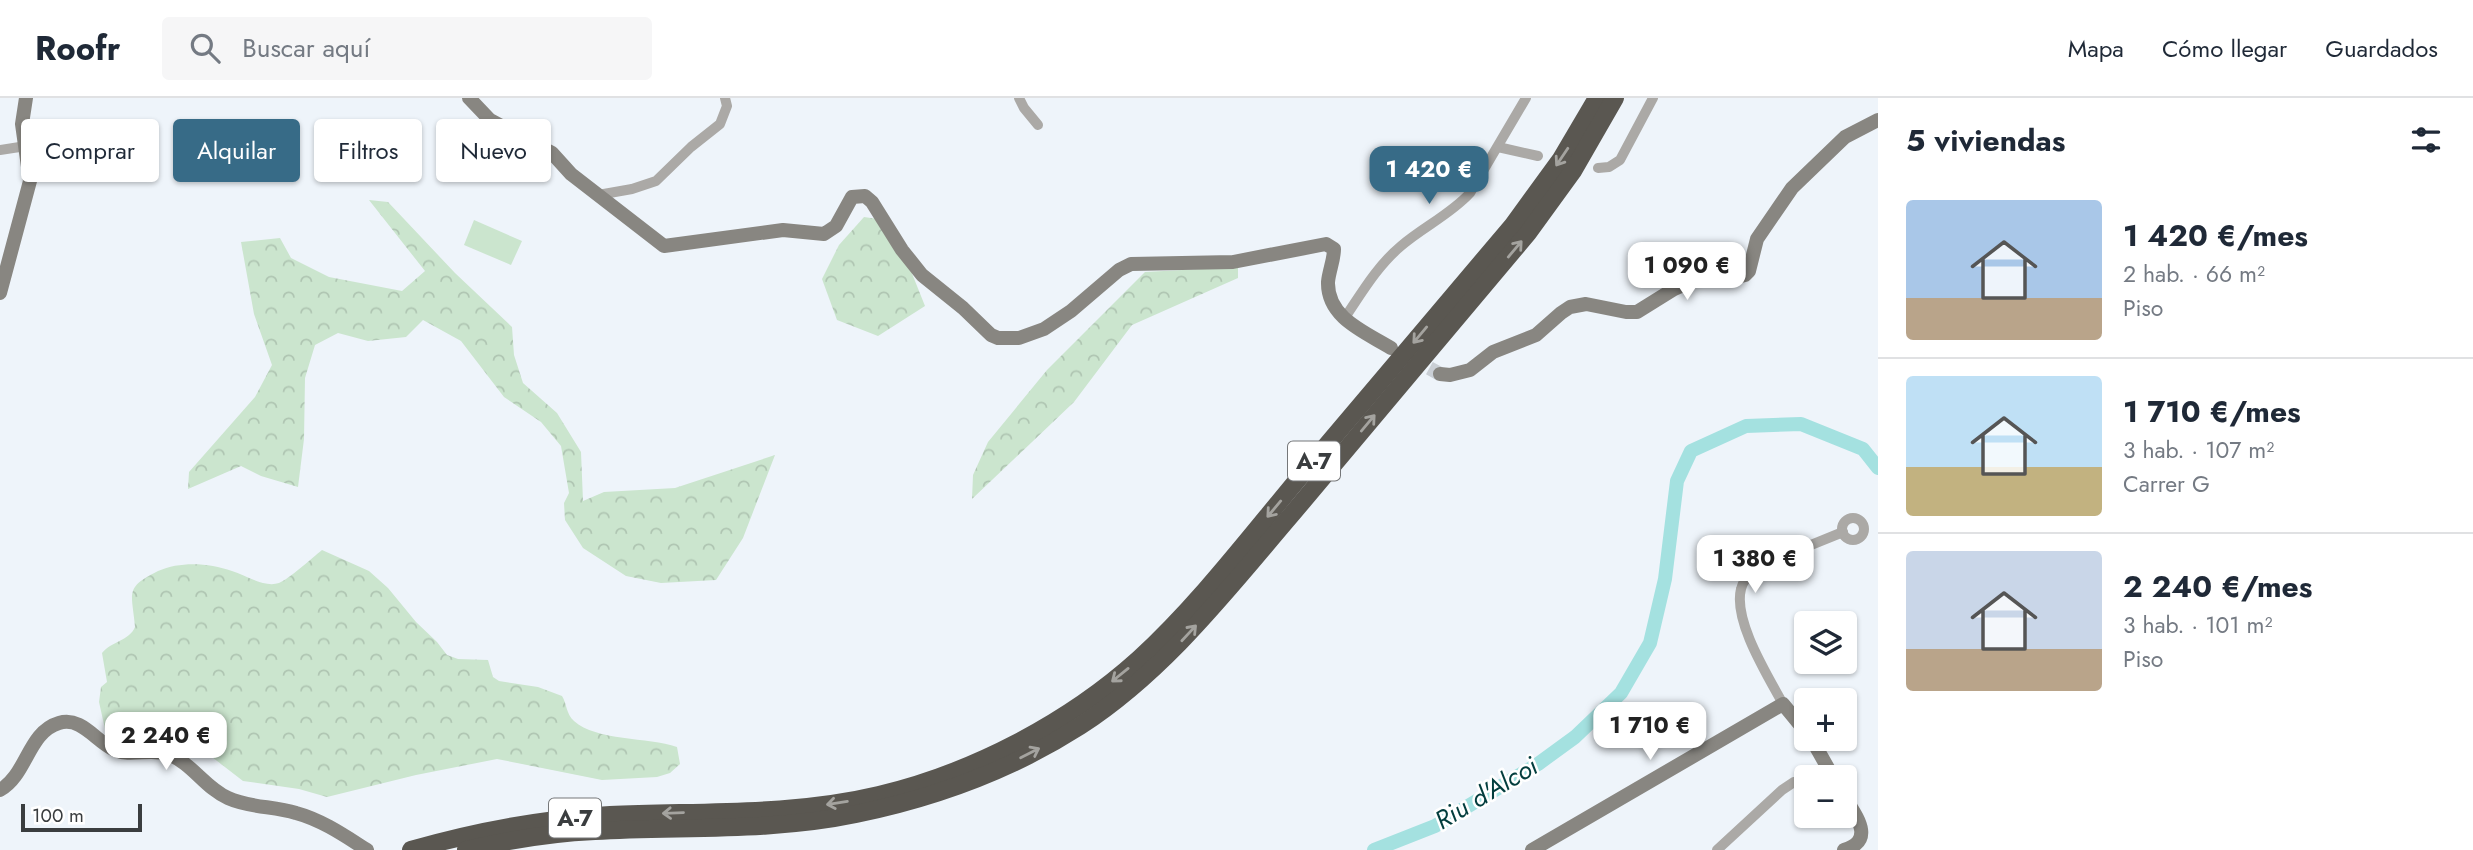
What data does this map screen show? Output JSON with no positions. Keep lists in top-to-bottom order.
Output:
{
  "streets": {
    "highway": ["A-7"]
  },
  "water": ["Riu d'Alcoi"],
  "scale_bar": "100 m",
  "page": {
    "header": "Roofr",
    "search": "Buscar aquí",
    "nav": ["Mapa", "Cómo llegar", "Guardados"],
    "heading": "5 viviendas",
    "chip": [
      "Comprar",
      "Alquilar",
      "Filtros",
      "Nuevo"
    ],
    "price": [
      "1 420 €",
      "1 090 €",
      "1 380 €",
      "1 710 €",
      "2 240 €"
    ],
    "list": [
      {
        "name": "1 420 €/mes",
        "note": "2 hab. · 66 m² · Piso"
      },
      {
        "name": "1 710 €/mes",
        "note": "3 hab. · 107 m² · Carrer G"
      },
      {
        "name": "2 240 €/mes",
        "note": "3 hab. · 101 m² · Piso"
      }
    ],
    "map_buttons": ["+", "−"],
    "scale": "100 m"
  }
}
